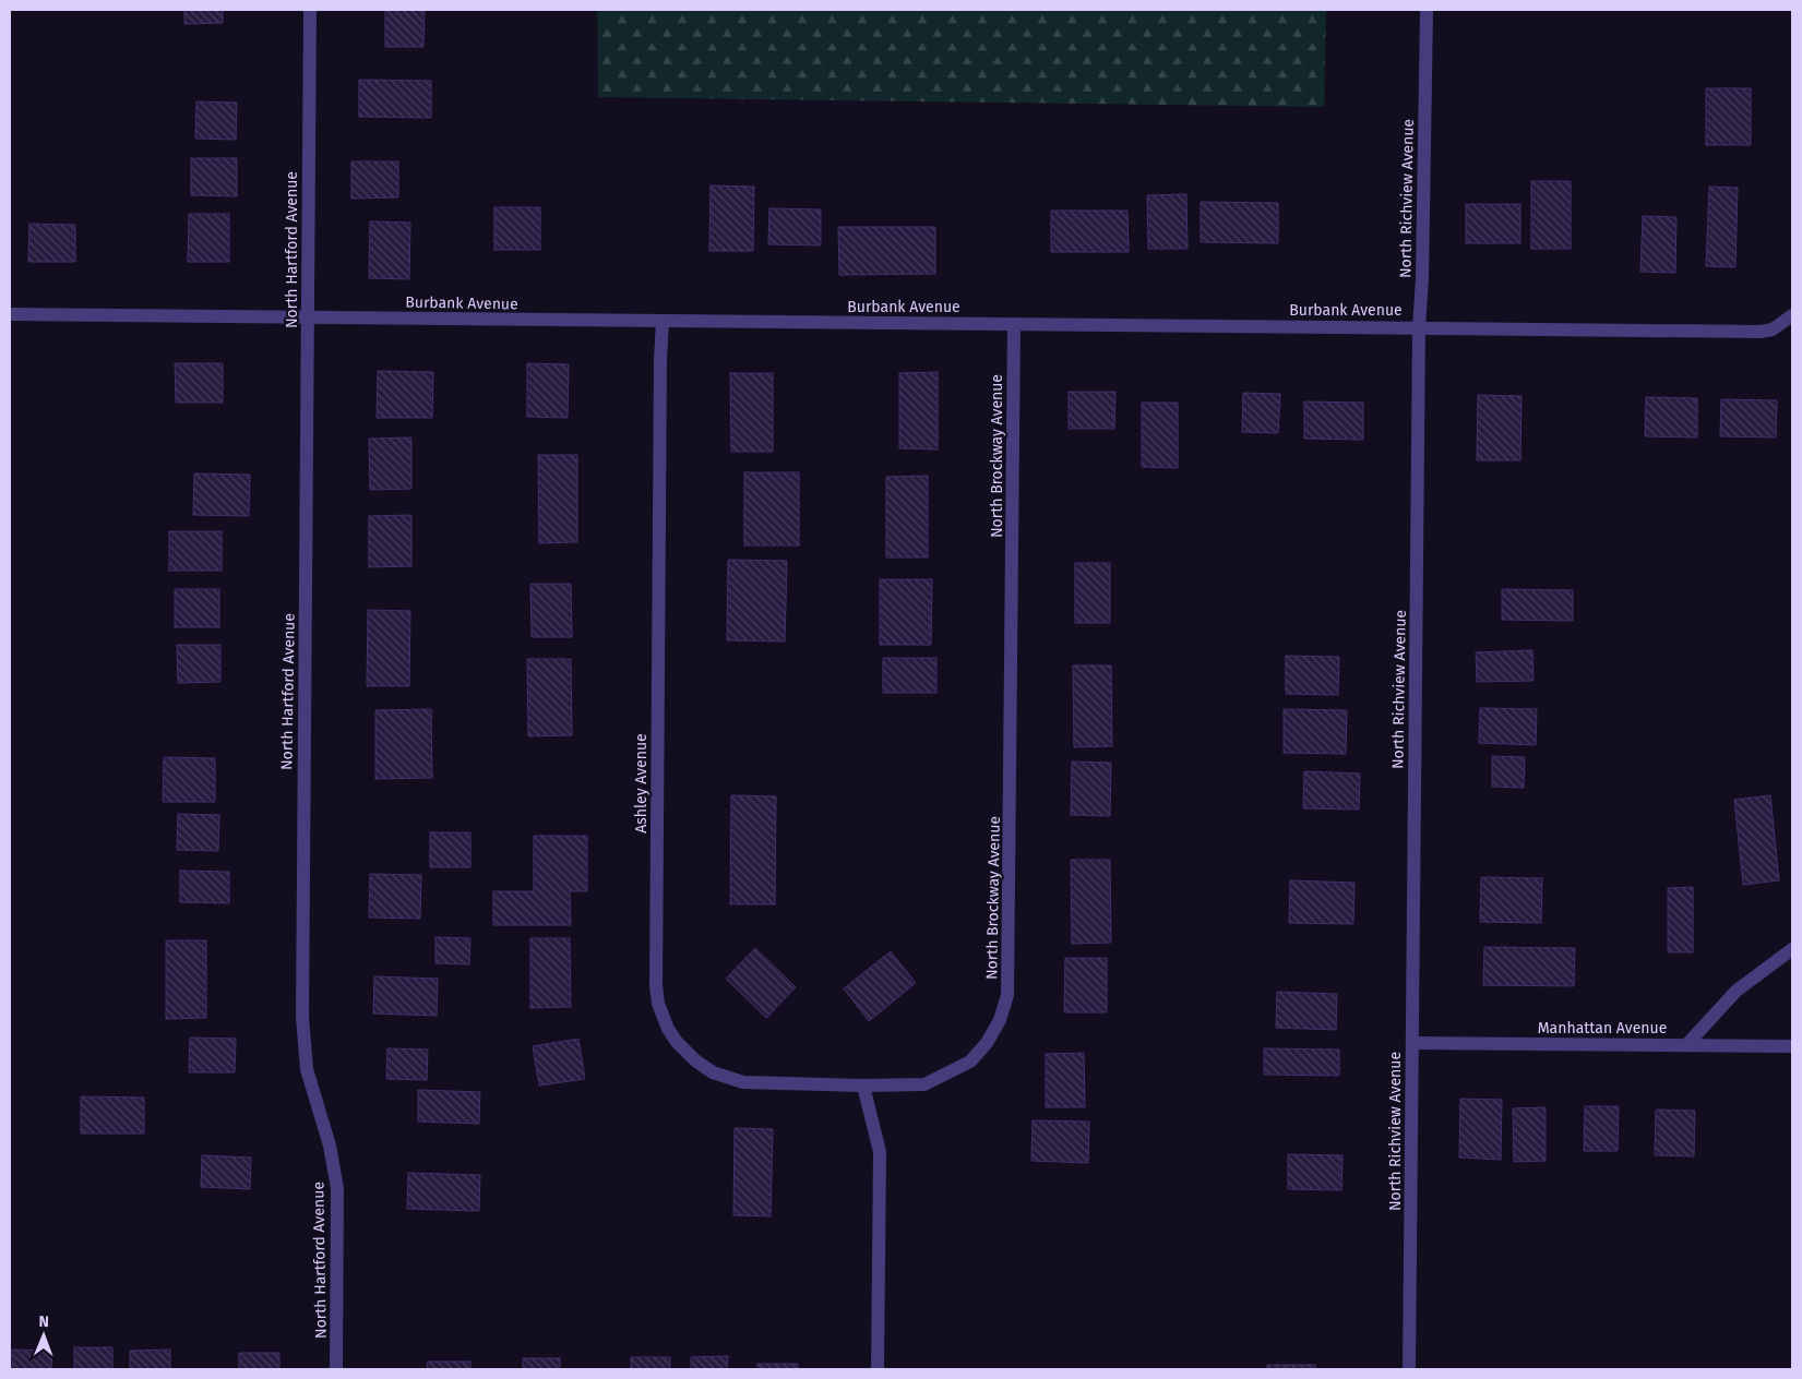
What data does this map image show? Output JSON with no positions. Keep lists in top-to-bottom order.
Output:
{
  "streets": {
    "street": [
      "North Richview Avenue",
      "North Hartford Avenue",
      "Burbank Avenue",
      "North Brockway Avenue",
      "Ashley Avenue",
      "Manhattan Avenue"
    ]
  },
  "crossings": [
    ["North Richview Avenue", "Burbank Avenue"],
    ["North Richview Avenue", "Manhattan Avenue"],
    ["North Hartford Avenue", "Burbank Avenue"],
    ["Burbank Avenue", "North Brockway Avenue"],
    ["Burbank Avenue", "Ashley Avenue"],
    ["North Brockway Avenue", "Ashley Avenue"]
  ],
  "north": "top"
}
